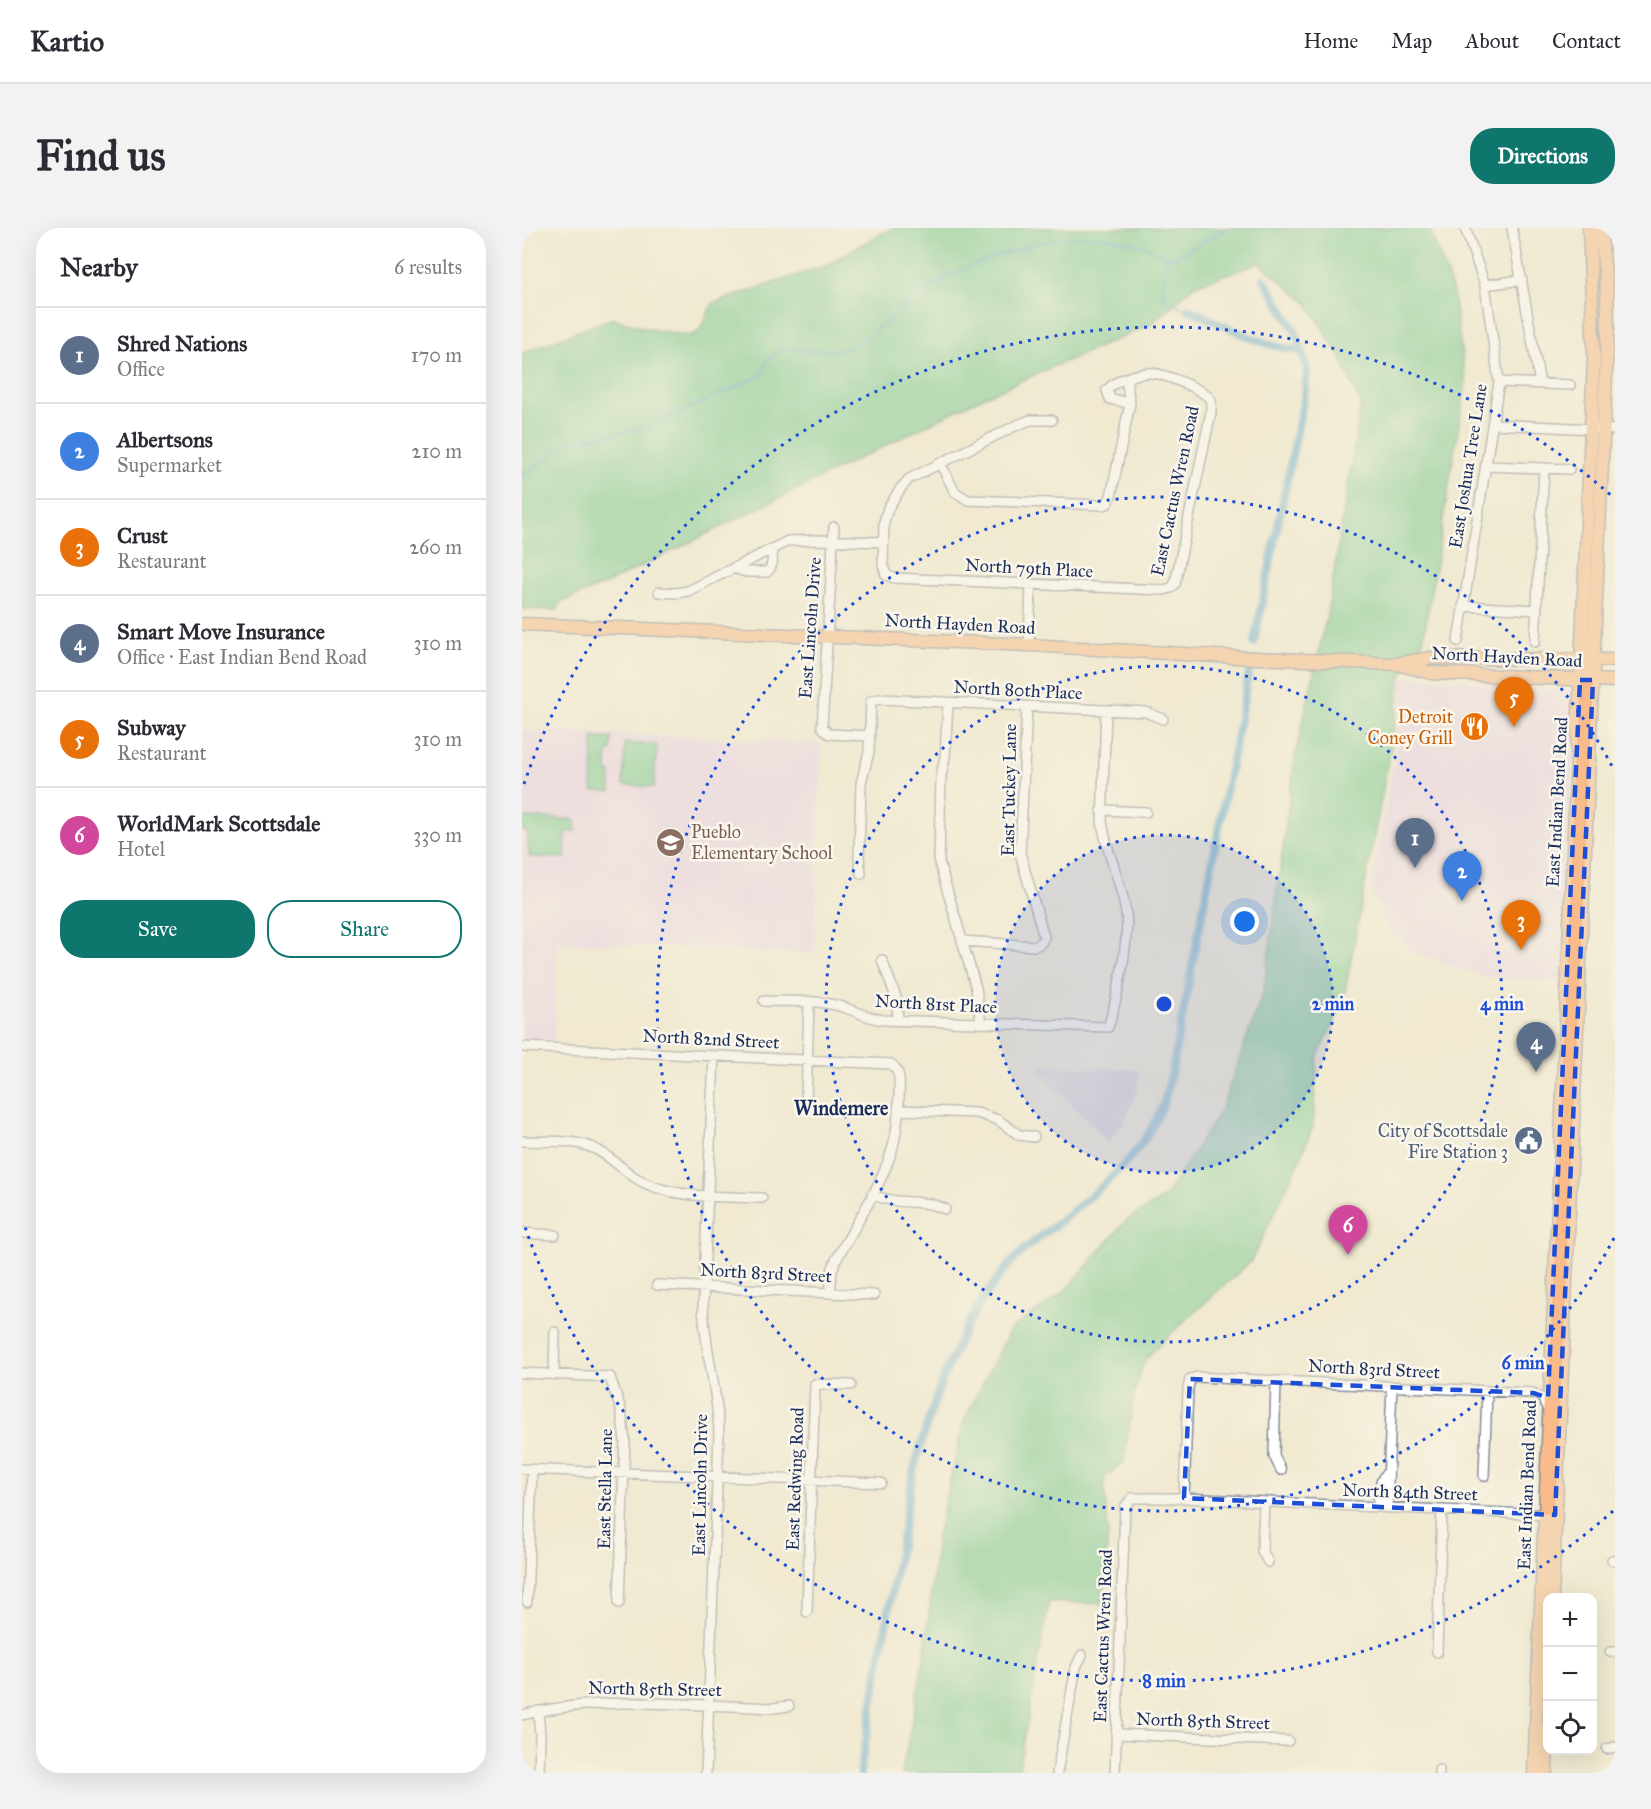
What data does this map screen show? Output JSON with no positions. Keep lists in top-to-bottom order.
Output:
{
  "streets": {
    "main road": ["North Hayden Road", "East Indian Bend Road"],
    "street": [
      "East Joshua Tree Lane",
      "East Cactus Wren Road",
      "North 79th Place",
      "East Lincoln Drive",
      "North 80th Place",
      "East Tuckey Lane",
      "North 81st Place",
      "North 82nd Street",
      "North 83rd Street",
      "East Redwing Road",
      "East Stella Lane",
      "North 84th Street",
      "North 85th Street"
    ]
  },
  "crossings": [
    ["East Cactus Wren Road", "North 79th Place"],
    ["East Cactus Wren Road", "North 84th Street"],
    ["East Cactus Wren Road", "North 85th Street"],
    ["North Hayden Road", "East Lincoln Drive"],
    ["North Hayden Road", "East Indian Bend Road"],
    ["East Lincoln Drive", "North 80th Place"],
    ["East Lincoln Drive", "North 82nd Street"],
    ["East Lincoln Drive", "North 83rd Street"],
    ["East Lincoln Drive", "North 85th Street"],
    ["North 80th Place", "East Tuckey Lane"],
    ["East Indian Bend Road", "North 83rd Street"],
    ["East Indian Bend Road", "North 84th Street"],
    ["North 83rd Street", "North 84th Street"]
  ],
  "districts": ["Windemere"],
  "places": {
    "restaurant": ["Detroit Coney Grill"],
    "school or university": ["Pueblo Elementary School"],
    "public building": ["City of Scottsdale Fire Station 3"]
  },
  "page": {
    "header": "Kartio",
    "nav": [
      "Home",
      "Map",
      "About",
      "Contact"
    ],
    "buttons": [
      "Directions",
      ["Save", "Share"]
    ],
    "title": "Find us",
    "heading": ["Nearby", "6 results"],
    "list": [
      {
        "mark": "1",
        "name": "Shred Nations",
        "note": "Office",
        "value": "170 m"
      },
      {
        "mark": "2",
        "name": "Albertsons",
        "note": "Supermarket",
        "value": "210 m"
      },
      {
        "mark": "3",
        "name": "Crust",
        "note": "Restaurant",
        "value": "260 m"
      },
      {
        "mark": "4",
        "name": "Smart Move Insurance",
        "note": "Office · East Indian Bend Road",
        "value": "310 m"
      },
      {
        "mark": "5",
        "name": "Subway",
        "note": "Restaurant",
        "value": "310 m"
      },
      {
        "mark": "6",
        "name": "WorldMark Scottsdale",
        "note": "Hotel",
        "value": "330 m"
      }
    ],
    "pins": [
      "5",
      "1",
      "2",
      "3",
      "4",
      "6"
    ],
    "map_buttons": ["+", "−"]
  },
  "rings": [
    "2 min",
    "4 min",
    "6 min",
    "8 min"
  ]
}
